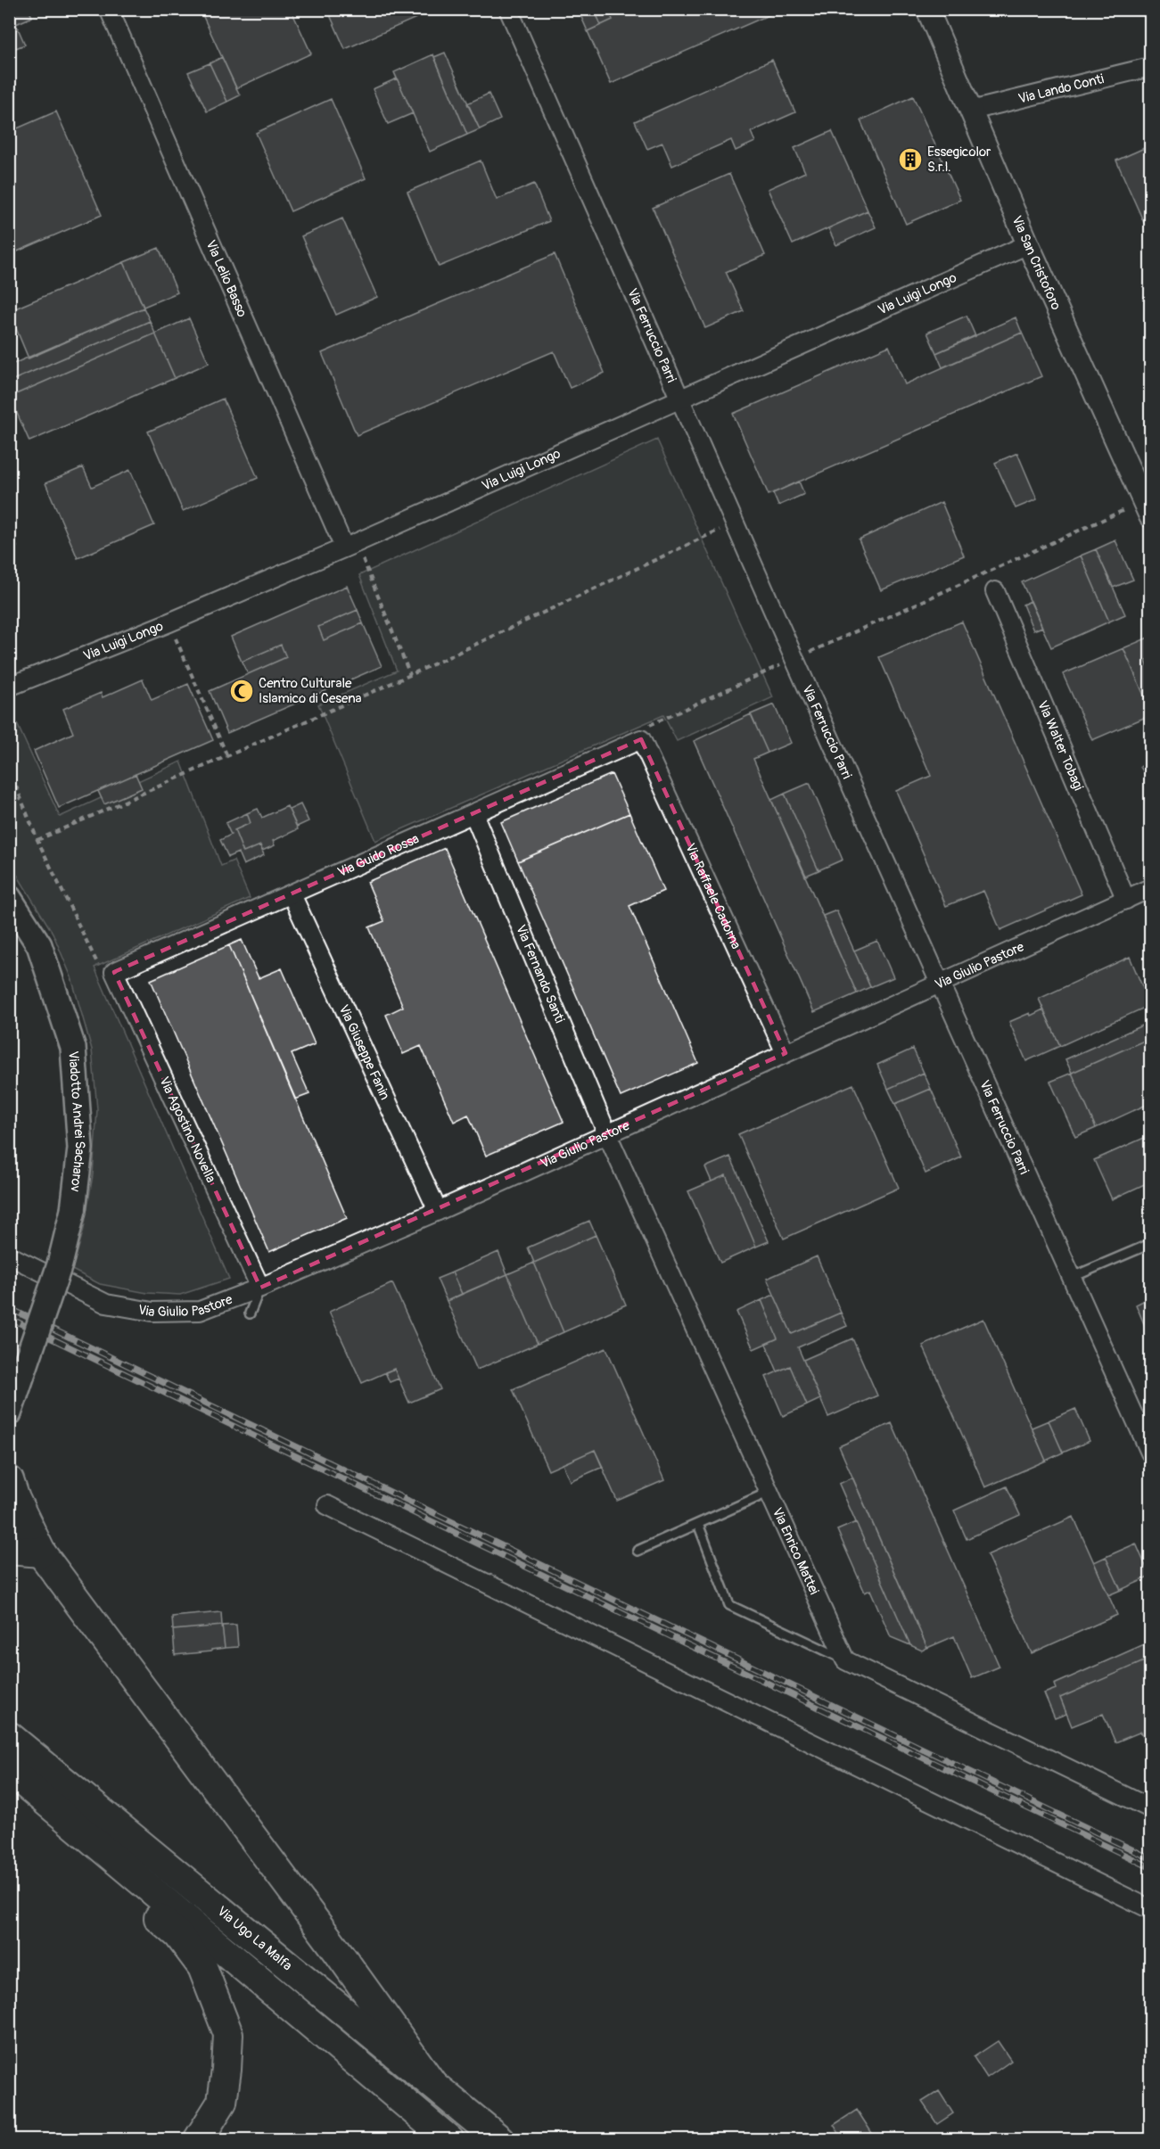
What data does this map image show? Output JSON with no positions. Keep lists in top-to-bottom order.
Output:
{
  "streets": {
    "highway": ["Via Ugo La Malfa"],
    "main road": ["Viadotto Andrei Sacharov"],
    "street": [
      "Via Lando Conti",
      "Via San Cristoforo",
      "Via Lelio Basso",
      "Via Luigi Longo",
      "Via Ferruccio Parri",
      "Via Walter Tobagi",
      "Via Guido Rossa",
      "Via Raffaele Cadorna",
      "Via Giulio Pastore",
      "Via Fernando Santi",
      "Via Giuseppe Fanin",
      "Via Agostino Novella",
      "Via Enrico Mattei"
    ]
  },
  "crossings": [
    ["Via Lando Conti", "Via San Cristoforo"],
    ["Via San Cristoforo", "Via Luigi Longo"],
    ["Via Lelio Basso", "Via Luigi Longo"],
    ["Via Luigi Longo", "Via Ferruccio Parri"],
    ["Via Ferruccio Parri", "Via Giulio Pastore"],
    ["Via Walter Tobagi", "Via Giulio Pastore"],
    ["Via Guido Rossa", "Via Raffaele Cadorna"],
    ["Via Guido Rossa", "Via Fernando Santi"],
    ["Via Guido Rossa", "Via Giuseppe Fanin"],
    ["Via Guido Rossa", "Via Agostino Novella"],
    ["Via Raffaele Cadorna", "Via Giulio Pastore"],
    ["Via Giulio Pastore", "Via Fernando Santi"],
    ["Via Giulio Pastore", "Via Giuseppe Fanin"],
    ["Via Giulio Pastore", "Via Agostino Novella"],
    ["Via Giulio Pastore", "Via Enrico Mattei"],
    ["Via Fernando Santi", "Via Enrico Mattei"]
  ],
  "places": {
    "building": ["Essegicolor S.r.l."],
    "mosque": ["Centro Culturale Islamico di Cesena"]
  }
}
